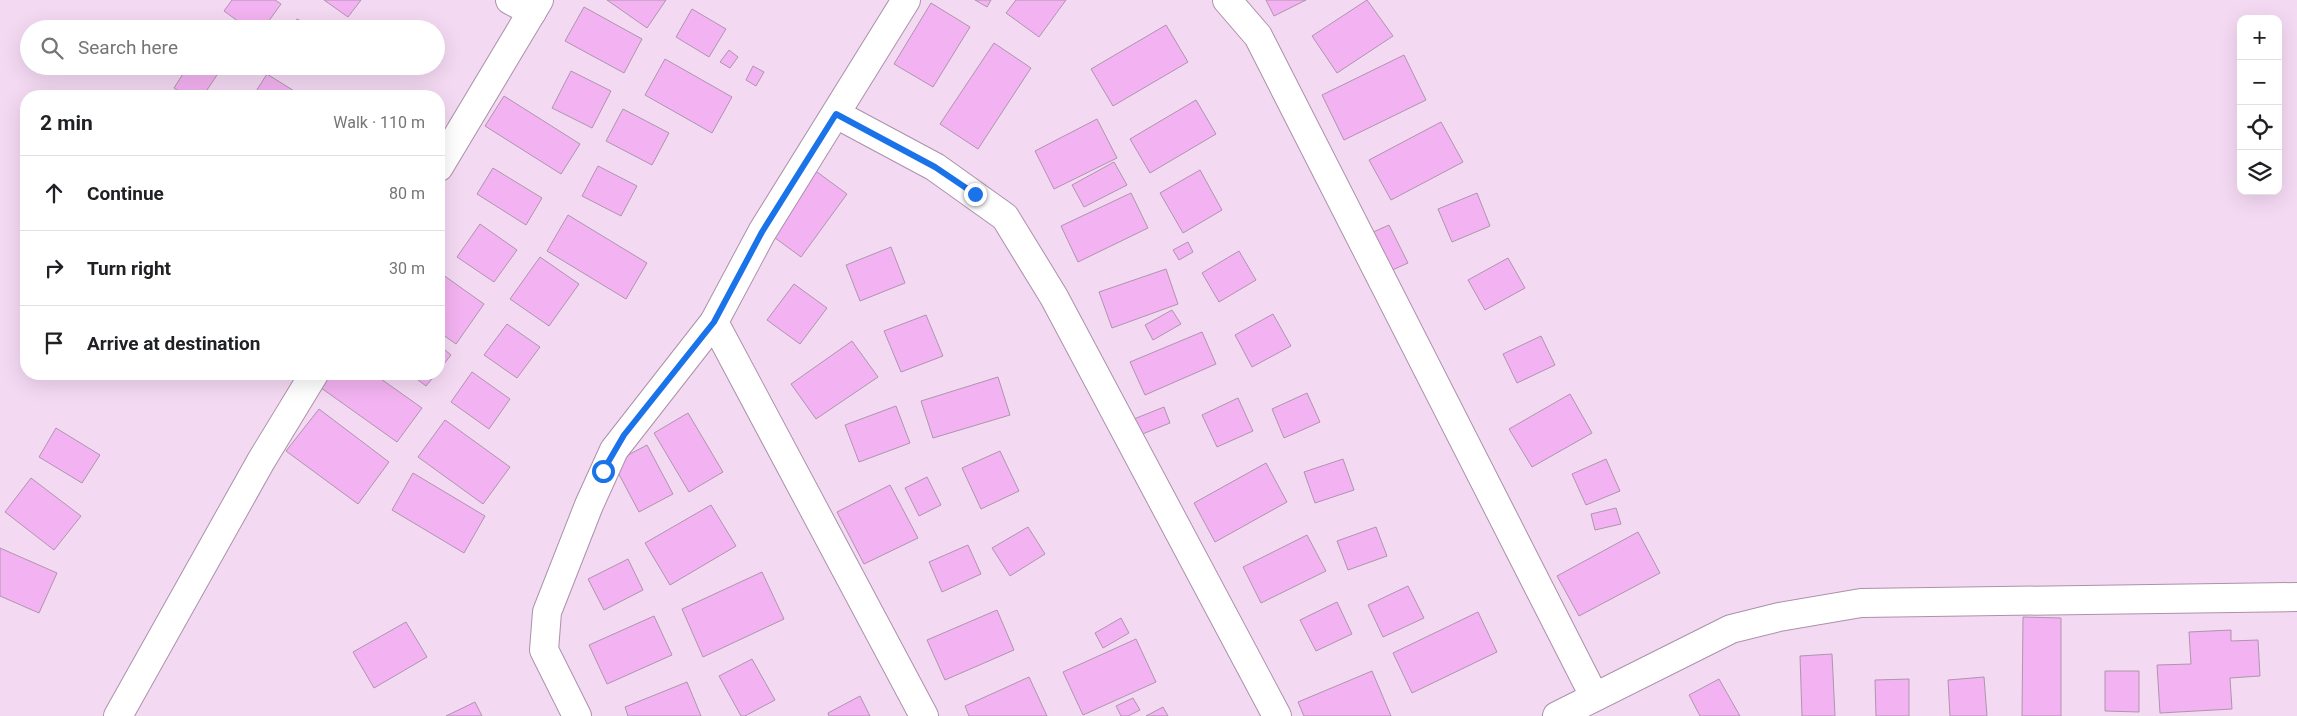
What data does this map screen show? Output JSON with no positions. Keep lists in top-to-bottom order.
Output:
{
  "page": {
    "map_buttons": ["+", "−"],
    "search": "Search here",
    "heading": ["2 min", "Walk · 110 m"],
    "list": [
      ["Continue", "80 m"],
      ["Turn right", "30 m"],
      "Arrive at destination"
    ]
  }
}
